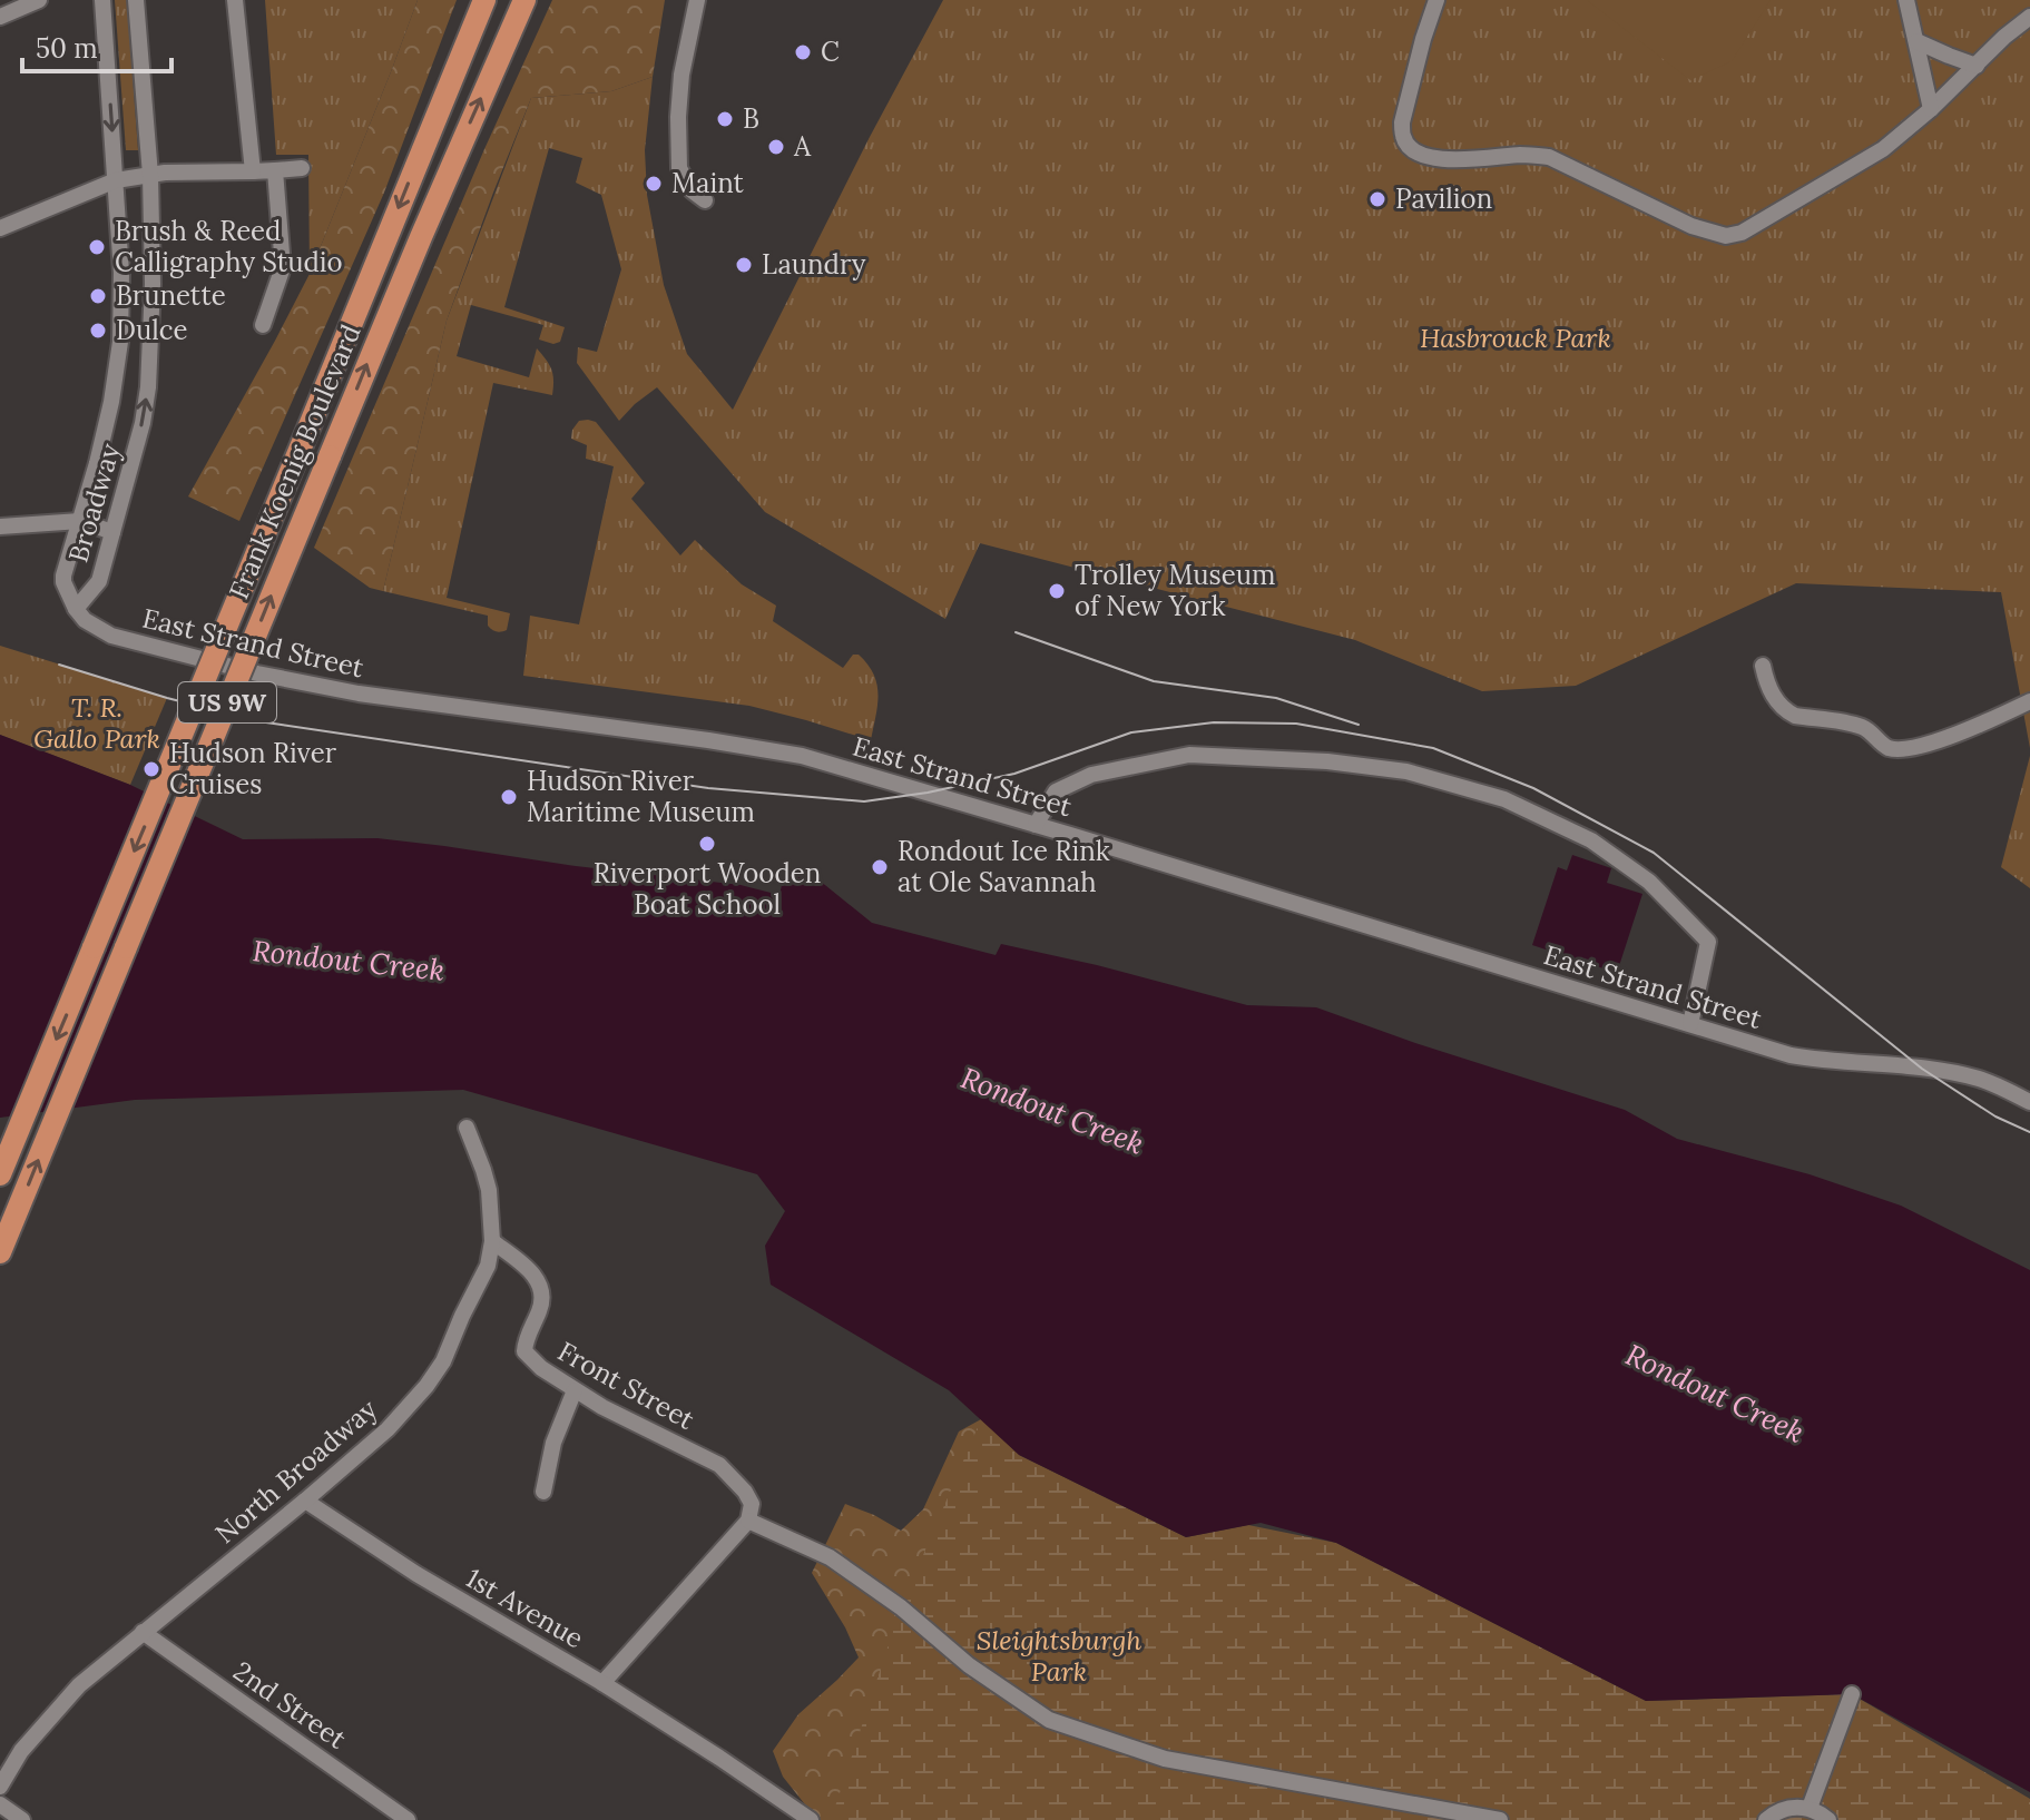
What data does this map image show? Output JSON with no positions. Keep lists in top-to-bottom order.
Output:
{
  "streets": {
    "main road": ["Frank Koenig Boulevard", "US 9W"],
    "street": [
      "Broadway",
      "East Strand Street",
      "Front Street",
      "North Broadway",
      "1st Avenue",
      "2nd Street"
    ]
  },
  "crossings": [
    ["Broadway", "East Strand Street"],
    ["Front Street", "North Broadway"],
    ["North Broadway", "1st Avenue"],
    ["North Broadway", "2nd Street"]
  ],
  "water": ["Rondout Creek"],
  "parks": ["Hasbrouck Park", "T. R. Gallo Park", "Sleightsburgh Park"],
  "places": [
    "C",
    "B",
    "A",
    "Maint",
    "Pavilion",
    "Brush & Reed Calligraphy Studio",
    "Laundry",
    "Brunette",
    "Dulce",
    "Trolley Museum of New York",
    "Hudson River Cruises",
    "Hudson River Maritime Museum",
    "Riverport Wooden Boat School",
    "Rondout Ice Rink at Ole Savannah"
  ],
  "scale_bar": "50 m"
}
